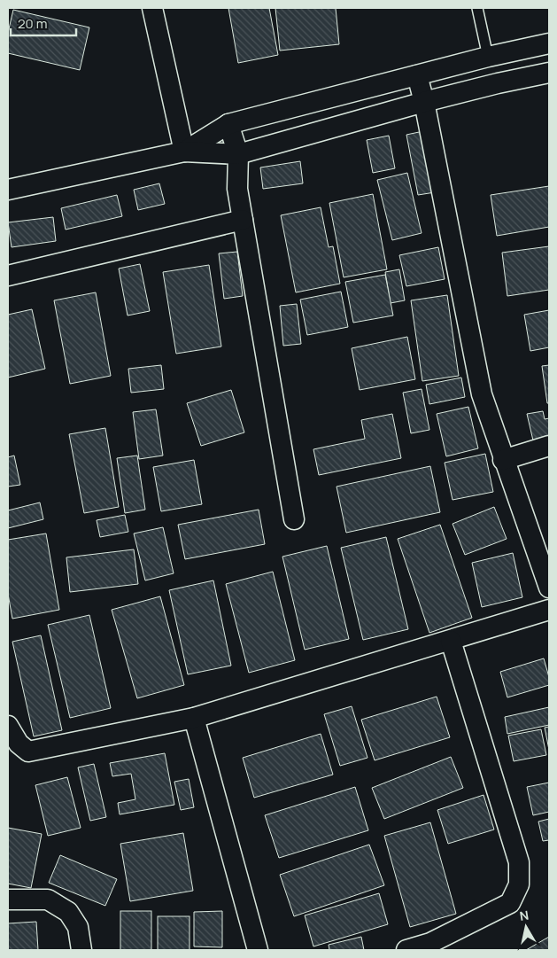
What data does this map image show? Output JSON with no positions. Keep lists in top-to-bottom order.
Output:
{
  "scale_bar": "20 m",
  "north": "top"
}
